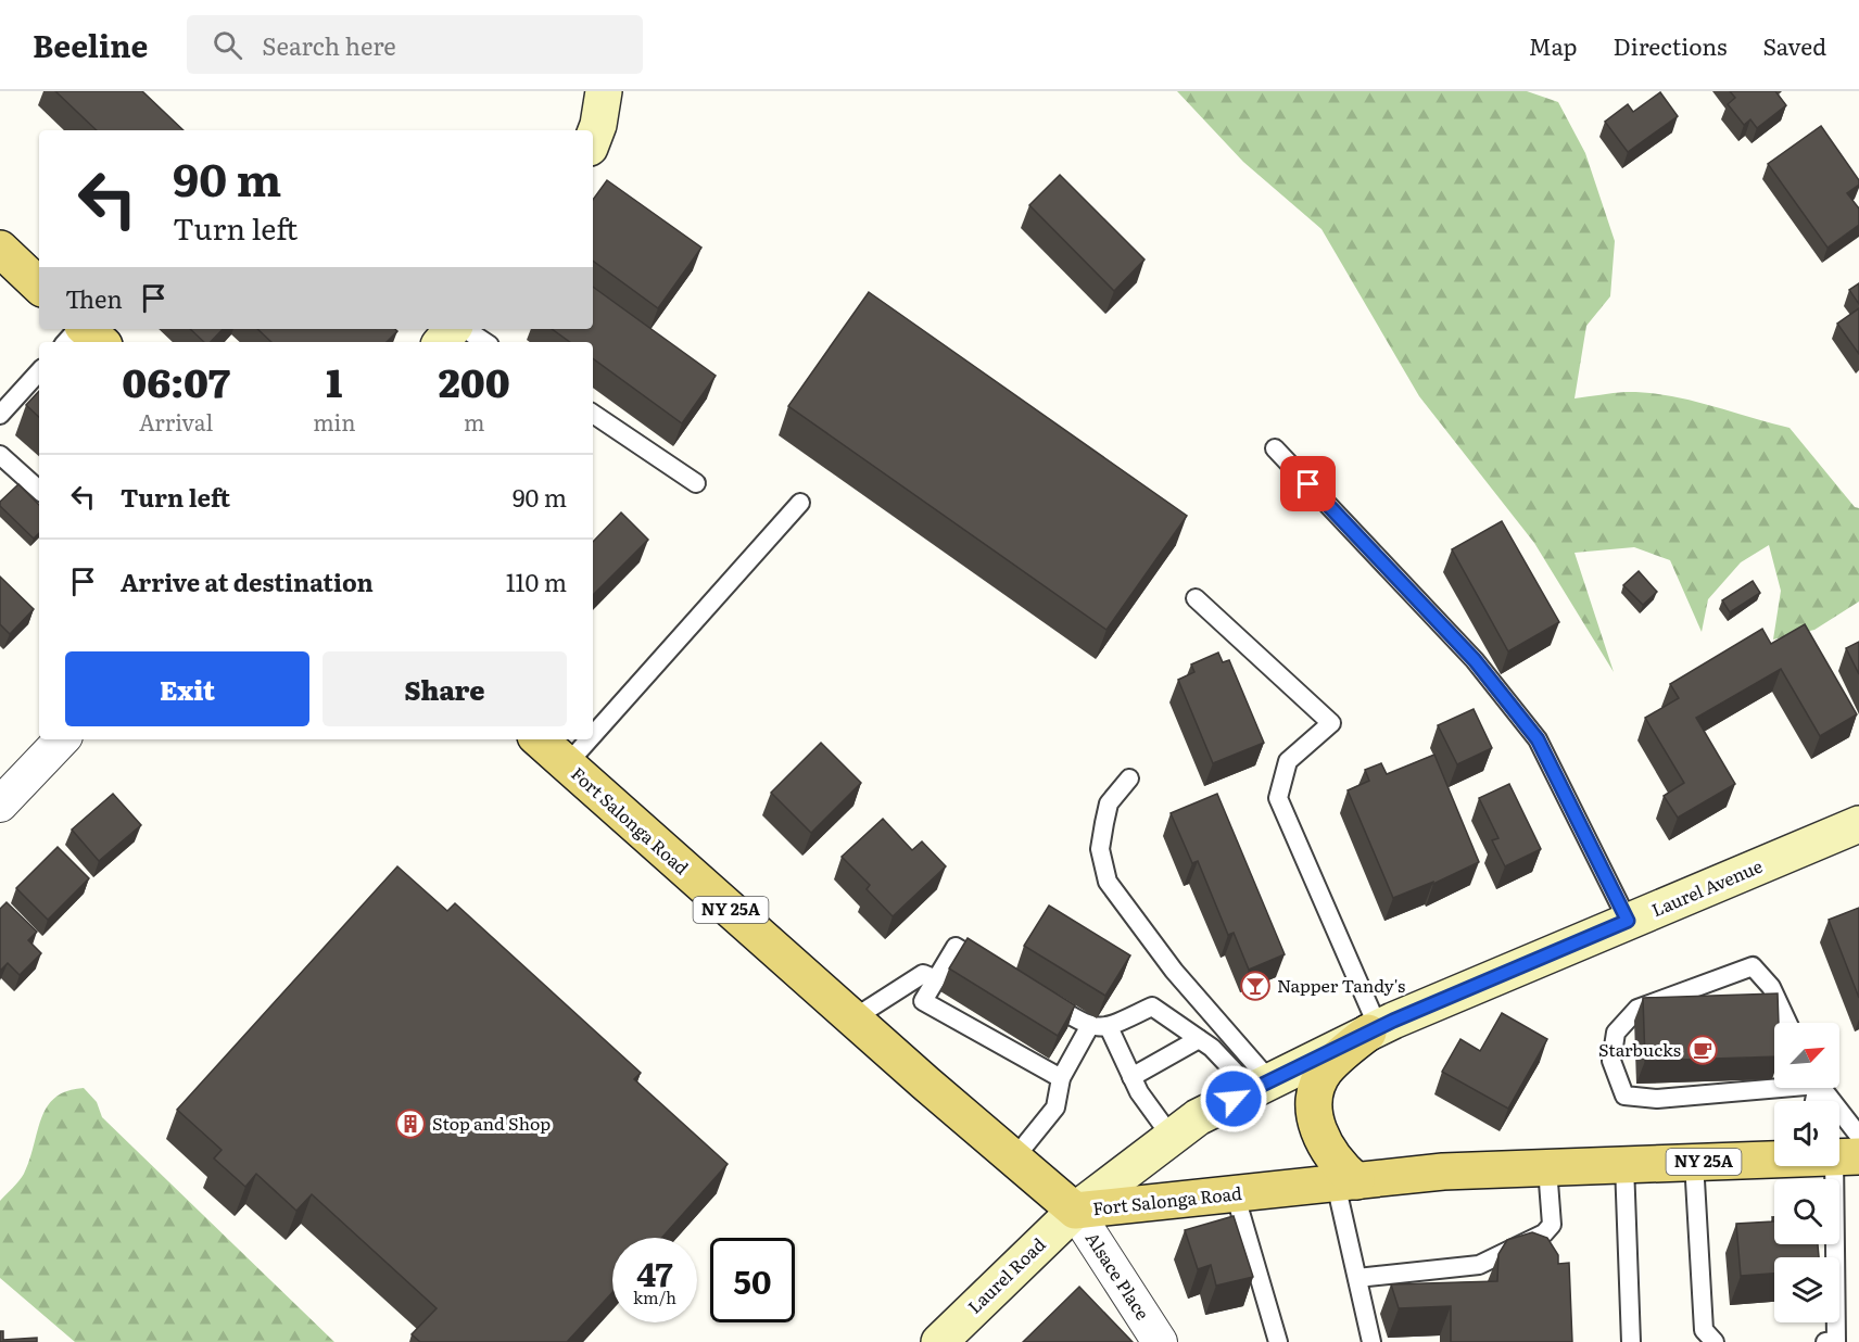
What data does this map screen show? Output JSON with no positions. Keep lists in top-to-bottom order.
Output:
{
  "streets": {
    "main road": [
      "Fort Salonga Road",
      "Laurel Avenue",
      "NY 25A",
      "Laurel Road"
    ],
    "street": ["Alsace Place"]
  },
  "crossings": [
    ["Fort Salonga Road", "Laurel Avenue"],
    ["Fort Salonga Road", "Laurel Road"],
    ["Fort Salonga Road", "Alsace Place"],
    ["Laurel Avenue", "Laurel Road"],
    ["Laurel Avenue", "Alsace Place"],
    ["Laurel Road", "Alsace Place"]
  ],
  "places": {
    "bar": ["Napper Tandy's"],
    "cafe": ["Starbucks"],
    "building": ["Stop and Shop"]
  },
  "north": "top right",
  "page": {
    "header": "Beeline",
    "search": "Search here",
    "nav": ["Map", "Directions", "Saved"],
    "turn": ["90 m", "Turn left"],
    "then": "Then",
    "eta": [
      "06:07",
      "Arrival",
      "1",
      "min",
      "200",
      "m"
    ],
    "list": [
      {
        "name": "Turn left",
        "value": "90 m"
      },
      {
        "name": "Arrive at destination",
        "value": "110 m"
      }
    ],
    "buttons": ["Exit", "Share"],
    "speed": "47 km/h",
    "limit": "50"
  }
}
